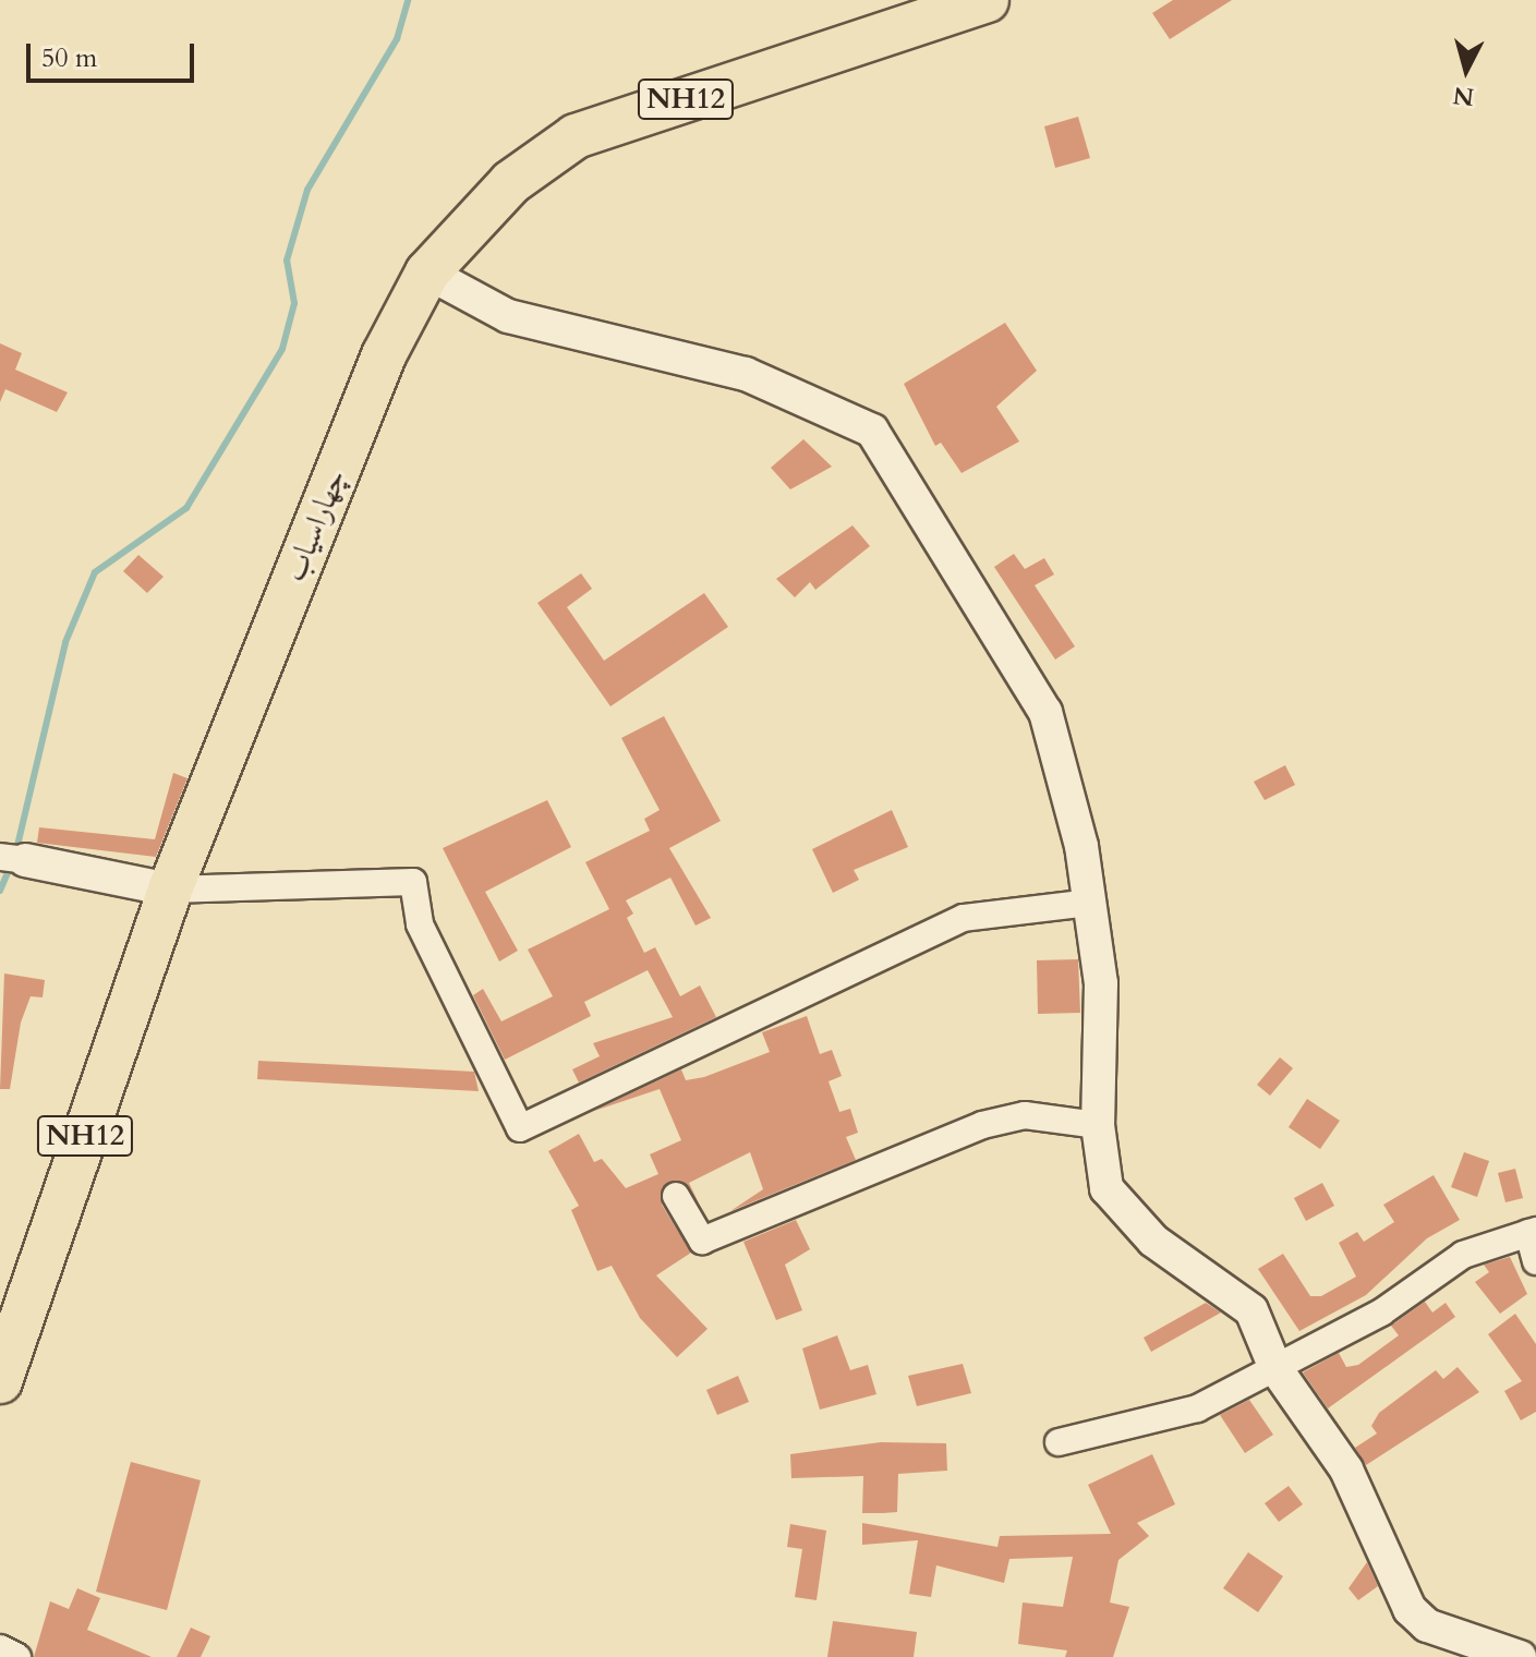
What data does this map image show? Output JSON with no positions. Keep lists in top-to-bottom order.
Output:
{
  "streets": {
    "highway": ["NH12", "چهاراسیاب"]
  },
  "scale_bar": "50 m",
  "north": "bottom"
}
